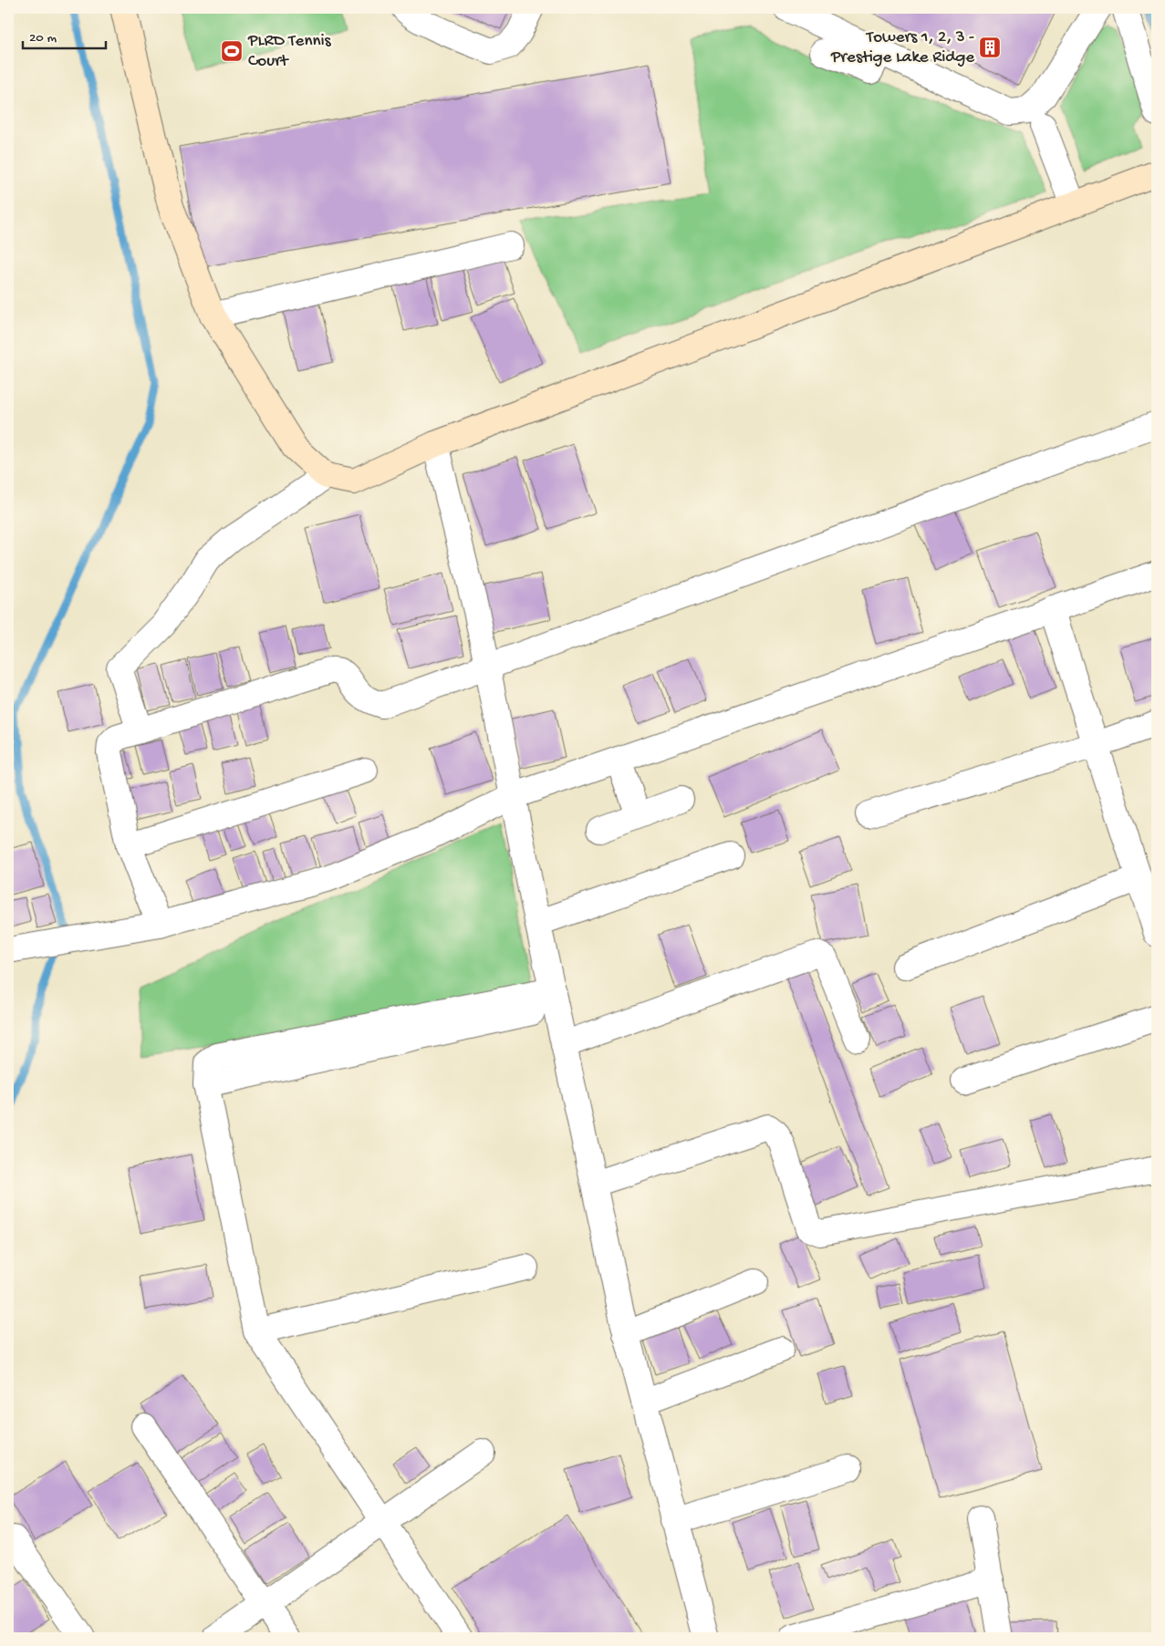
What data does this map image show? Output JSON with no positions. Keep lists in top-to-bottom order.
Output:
{
  "places": {
    "building": ["Towers 1, 2, 3 - Prestige Lake Ridge"],
    "sports": ["PLRD Tennis Court"]
  },
  "scale_bar": "20 m"
}
